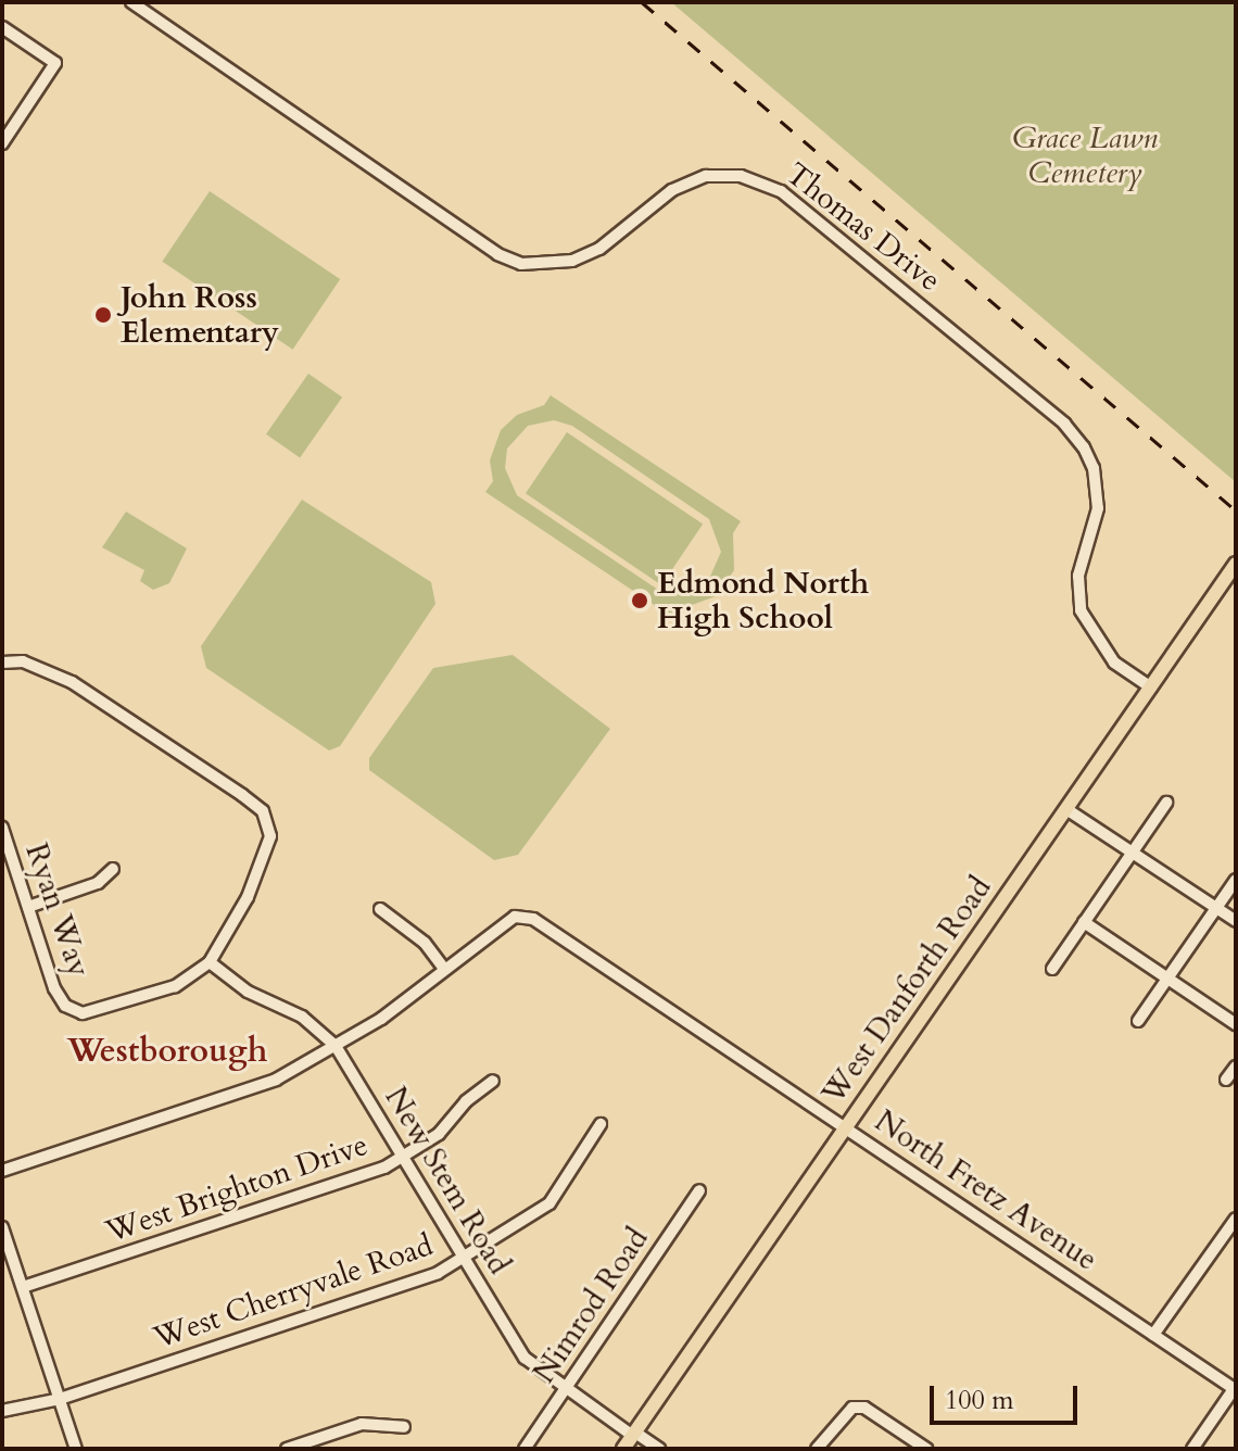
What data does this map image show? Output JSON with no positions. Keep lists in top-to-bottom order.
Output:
{
  "streets": {
    "main road": ["West Danforth Road"],
    "street": [
      "Thomas Drive",
      "Ryan Way",
      "New Stem Road",
      "West Brighton Drive",
      "North Fretz Avenue",
      "West Cherryvale Road",
      "Nimrod Road"
    ]
  },
  "crossings": [
    ["Thomas Drive", "West Danforth Road"],
    ["Ryan Way", "New Stem Road"],
    ["West Danforth Road", "New Stem Road"],
    ["West Danforth Road", "North Fretz Avenue"],
    ["New Stem Road", "West Brighton Drive"],
    ["New Stem Road", "West Cherryvale Road"],
    ["New Stem Road", "Nimrod Road"]
  ],
  "districts": ["Westborough"],
  "parks": ["Grace Lawn Cemetery"],
  "places": ["John Ross Elementary", "Edmond North High School"],
  "scale_bar": "100 m"
}
